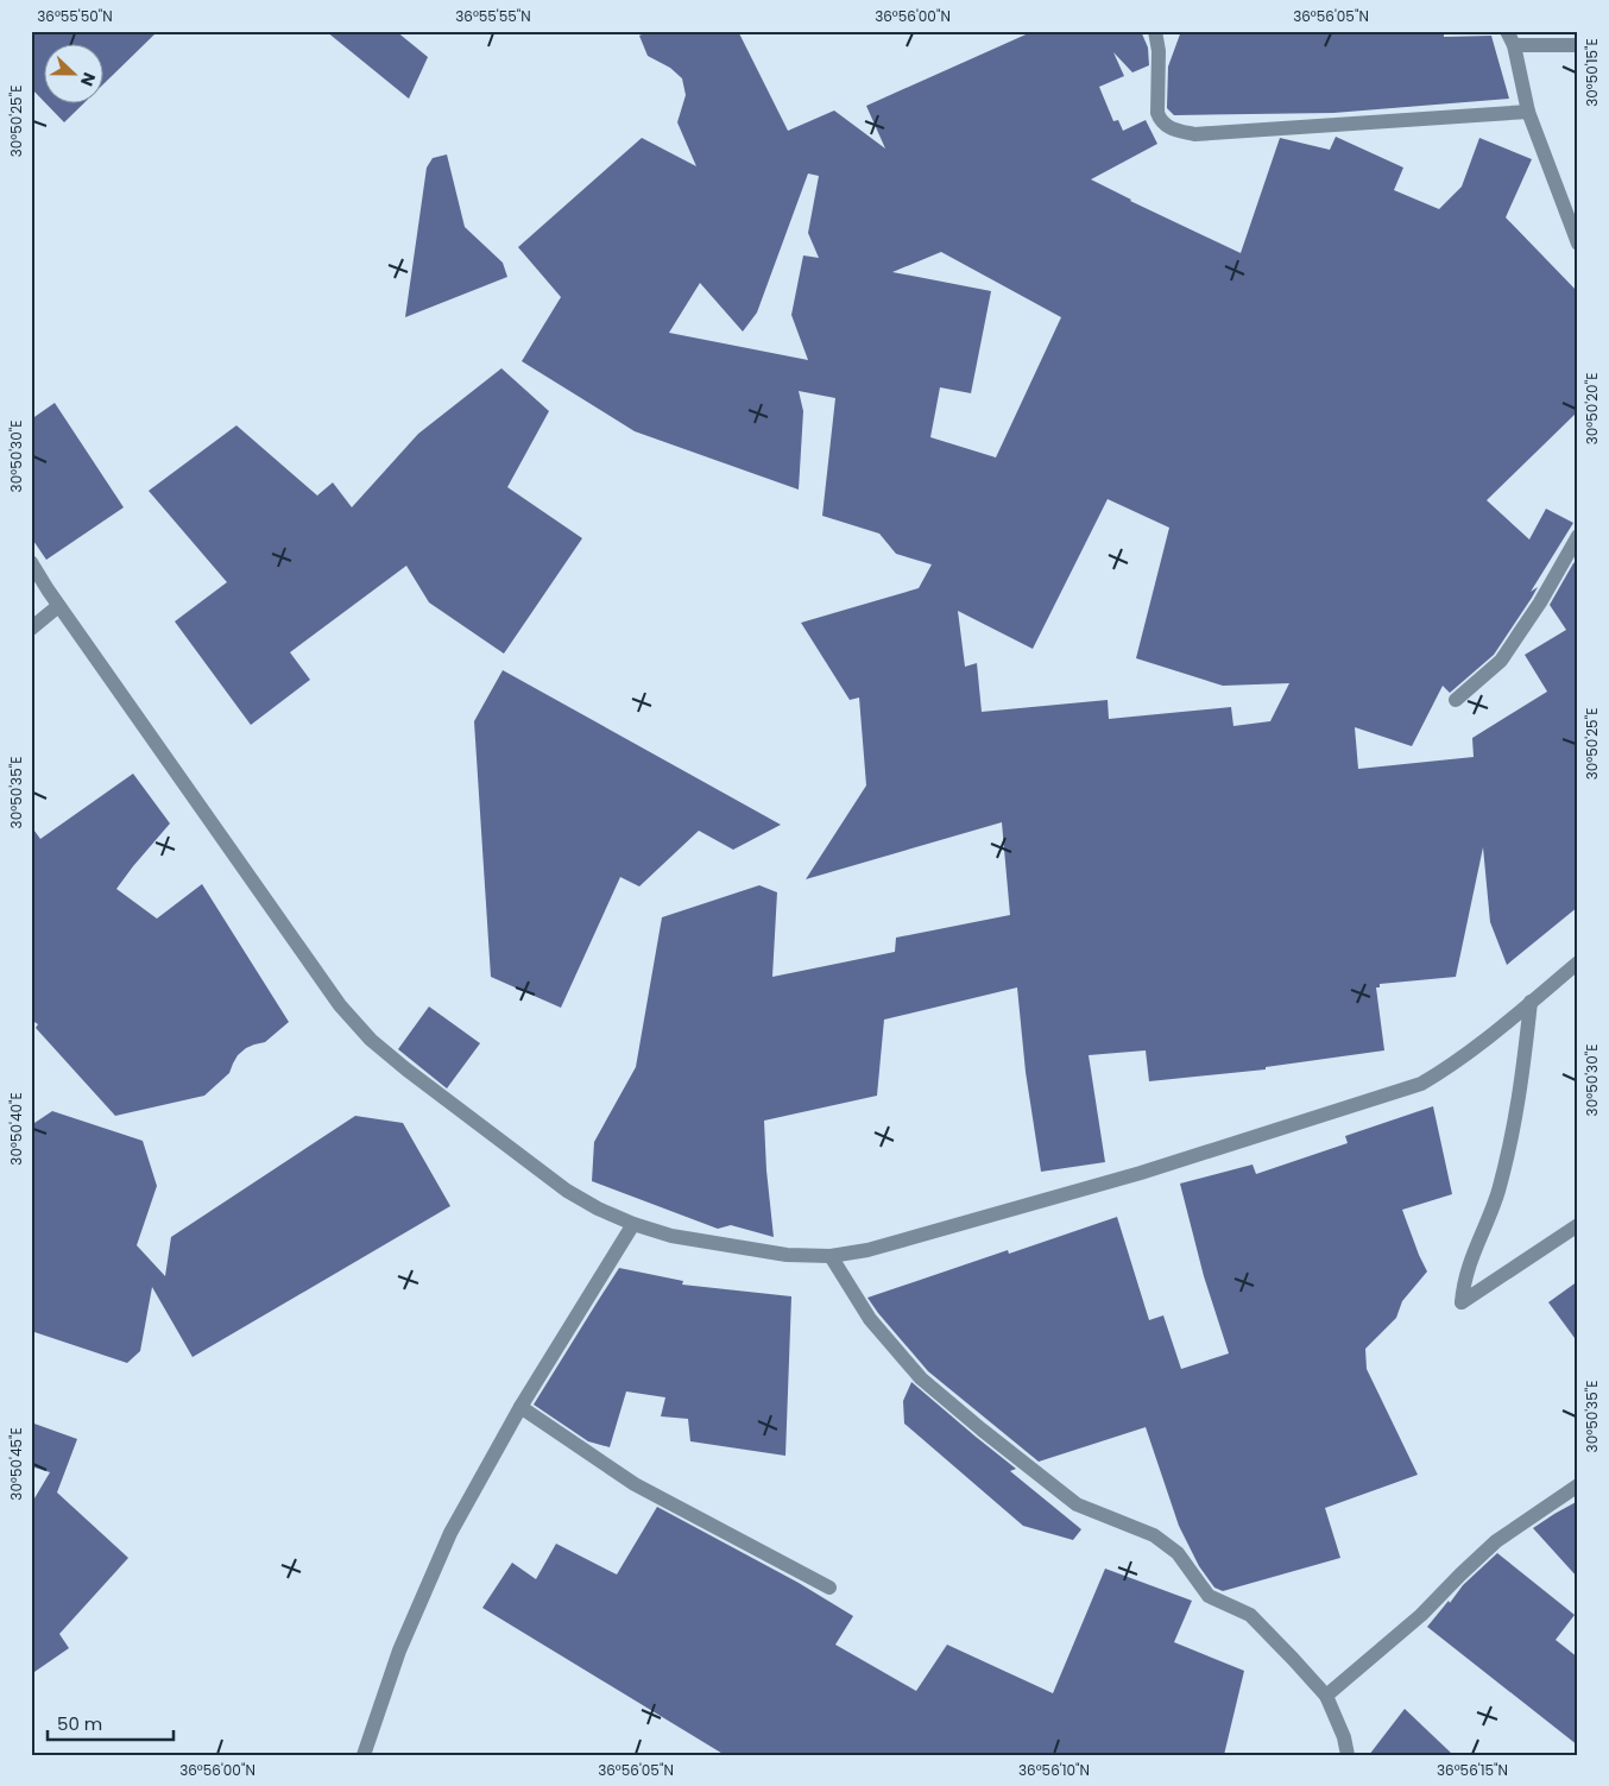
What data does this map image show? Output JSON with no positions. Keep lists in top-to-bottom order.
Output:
{
  "scale_bar": "50 m",
  "north": "right",
  "coordinates": [
    "36°55'50\"N",
    "36°55'55\"N",
    "36°56'00\"N",
    "36°56'05\"N",
    "30°50'15\"E",
    "30°50'25\"E",
    "30°50'20\"E",
    "30°50'30\"E",
    "30°50'35\"E",
    "30°50'40\"E",
    "30°50'45\"E",
    "36°56'10\"N",
    "36°56'15\"N"
  ]
}
